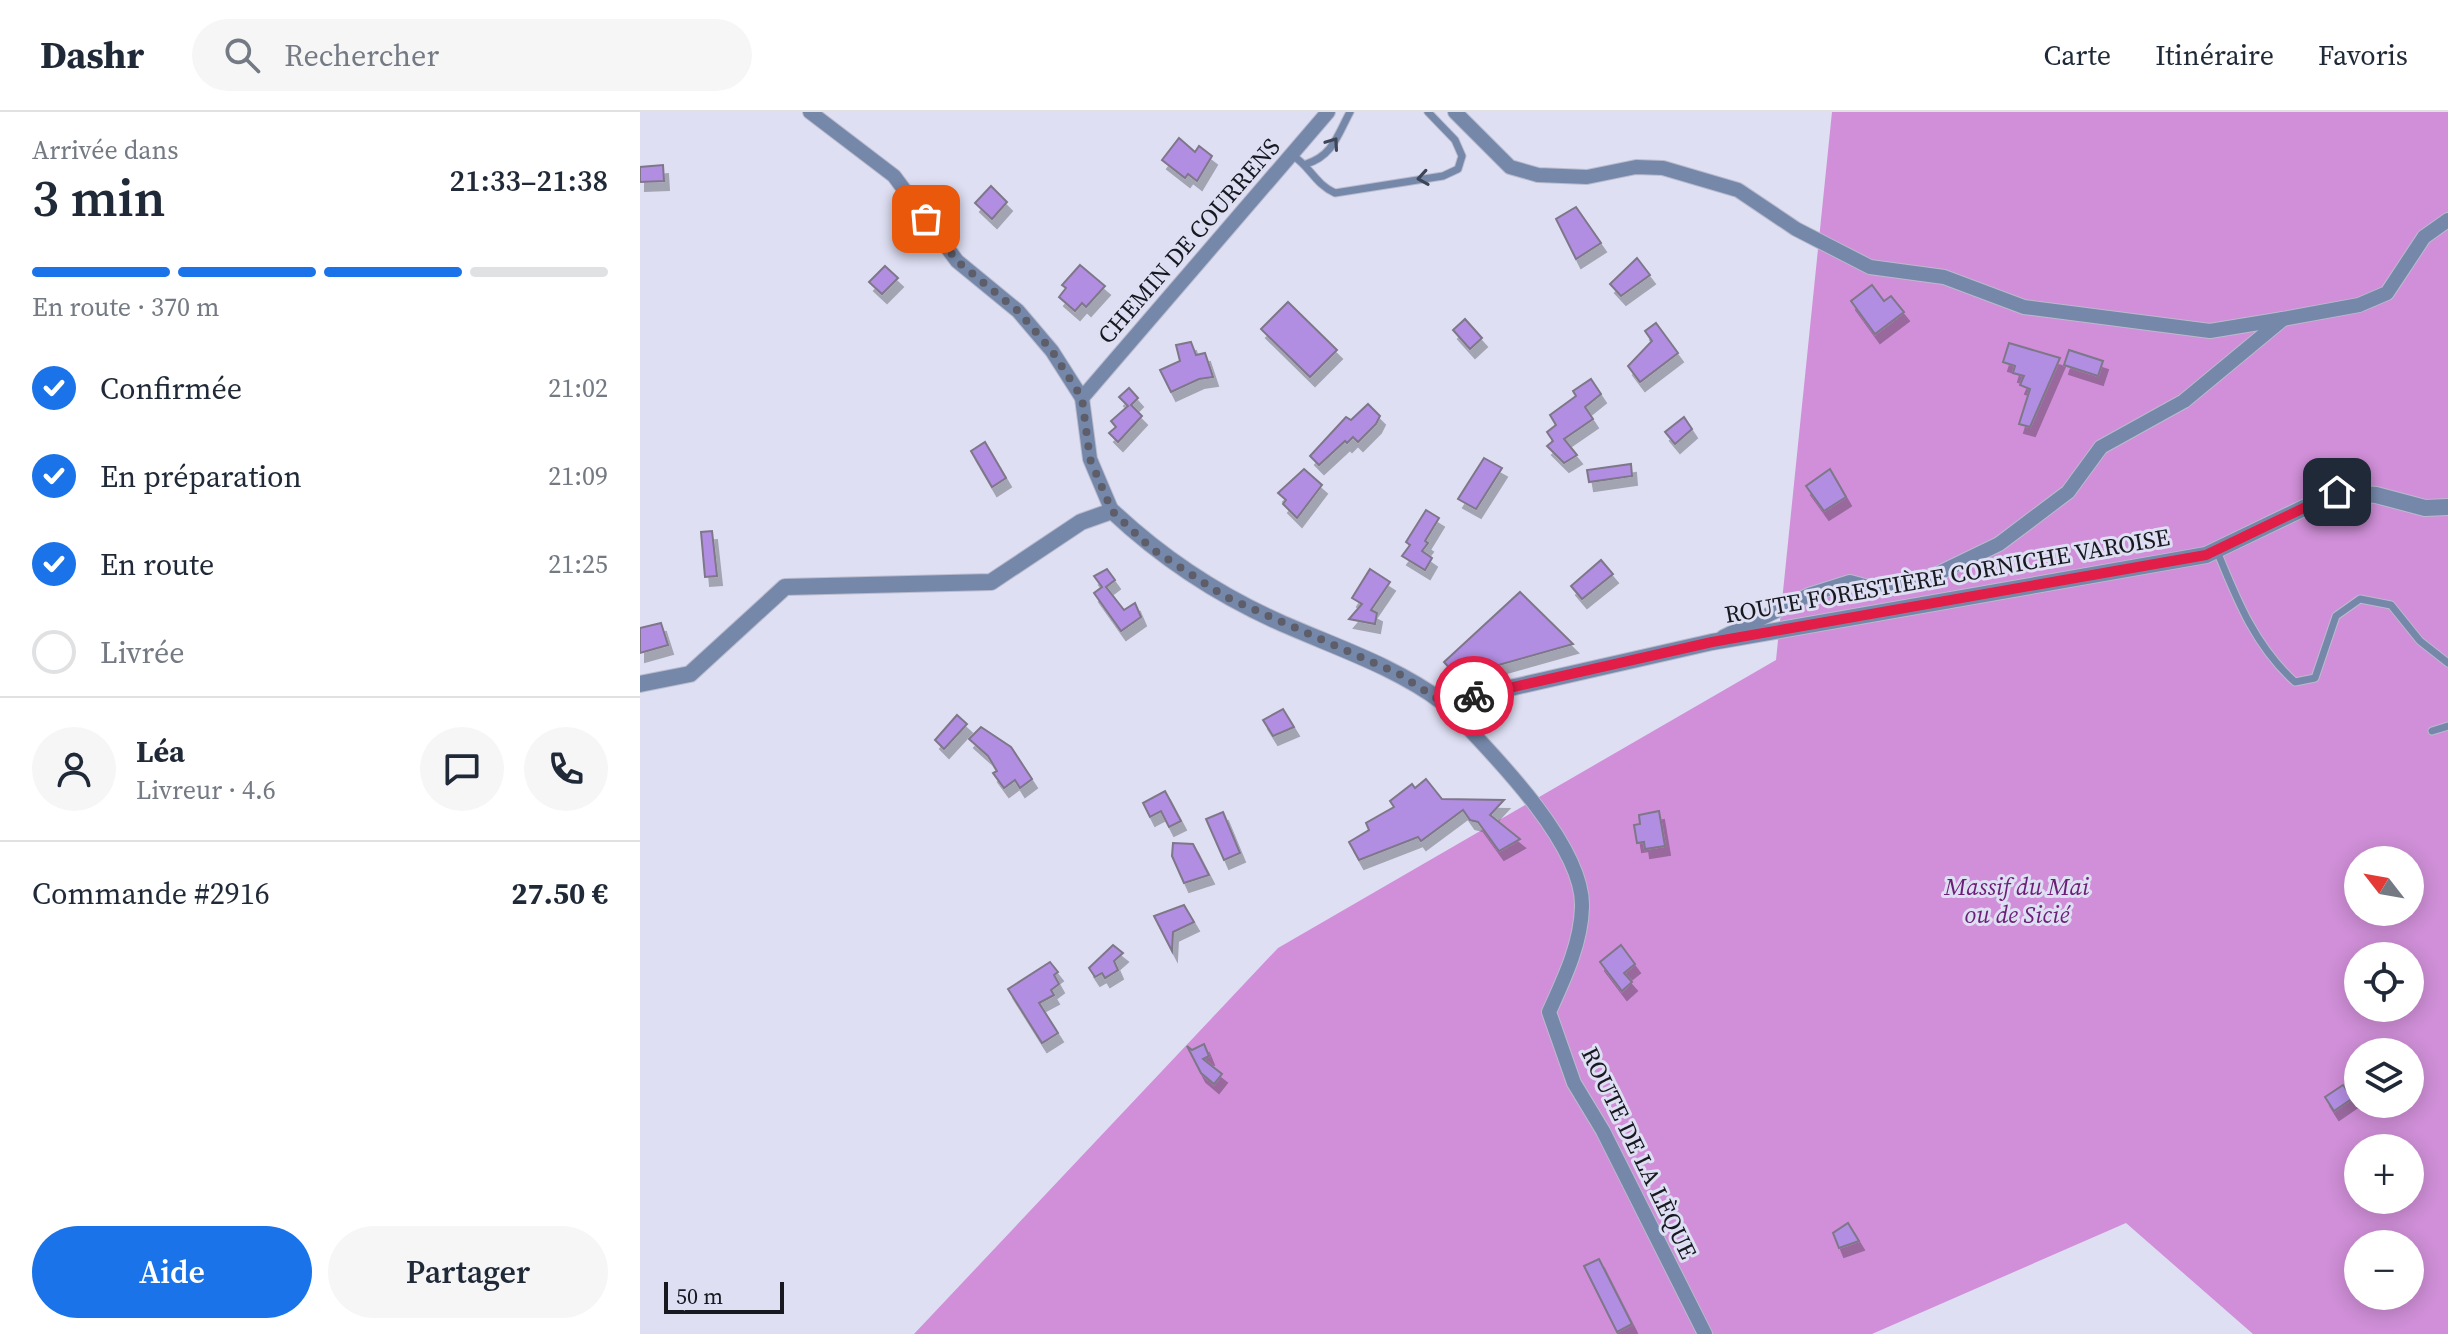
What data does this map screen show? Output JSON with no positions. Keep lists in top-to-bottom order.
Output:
{
  "streets": {
    "street": ["CHEMIN DE COURRENS", "ROUTE FORESTIÈRE CORNICHE VAROISE", "ROUTE DE LA LÈQUE"]
  },
  "crossings": [
    ["ROUTE FORESTIÈRE CORNICHE VAROISE", "ROUTE DE LA LÈQUE"]
  ],
  "parks": ["Massif du Mai ou de Sicié"],
  "scale_bar": "50 m",
  "north": "top left",
  "page": {
    "header": "Dashr",
    "search": "Rechercher",
    "nav": ["Carte", "Itinéraire", "Favoris"],
    "heading": ["3 min", "Arrivée dans", "21:33–21:38"],
    "panel": [
      "Léa",
      "Livreur · 4.6",
      "Commande #2916",
      "27.50 €"
    ],
    "bar": "En route · 370 m",
    "list": [
      ["Confirmée", "21:02"],
      ["En préparation", "21:09"],
      ["En route", "21:25"],
      "Livrée"
    ],
    "map_buttons": ["+", "−"],
    "buttons": ["Aide", "Partager"],
    "scale": "50 m"
  }
}
